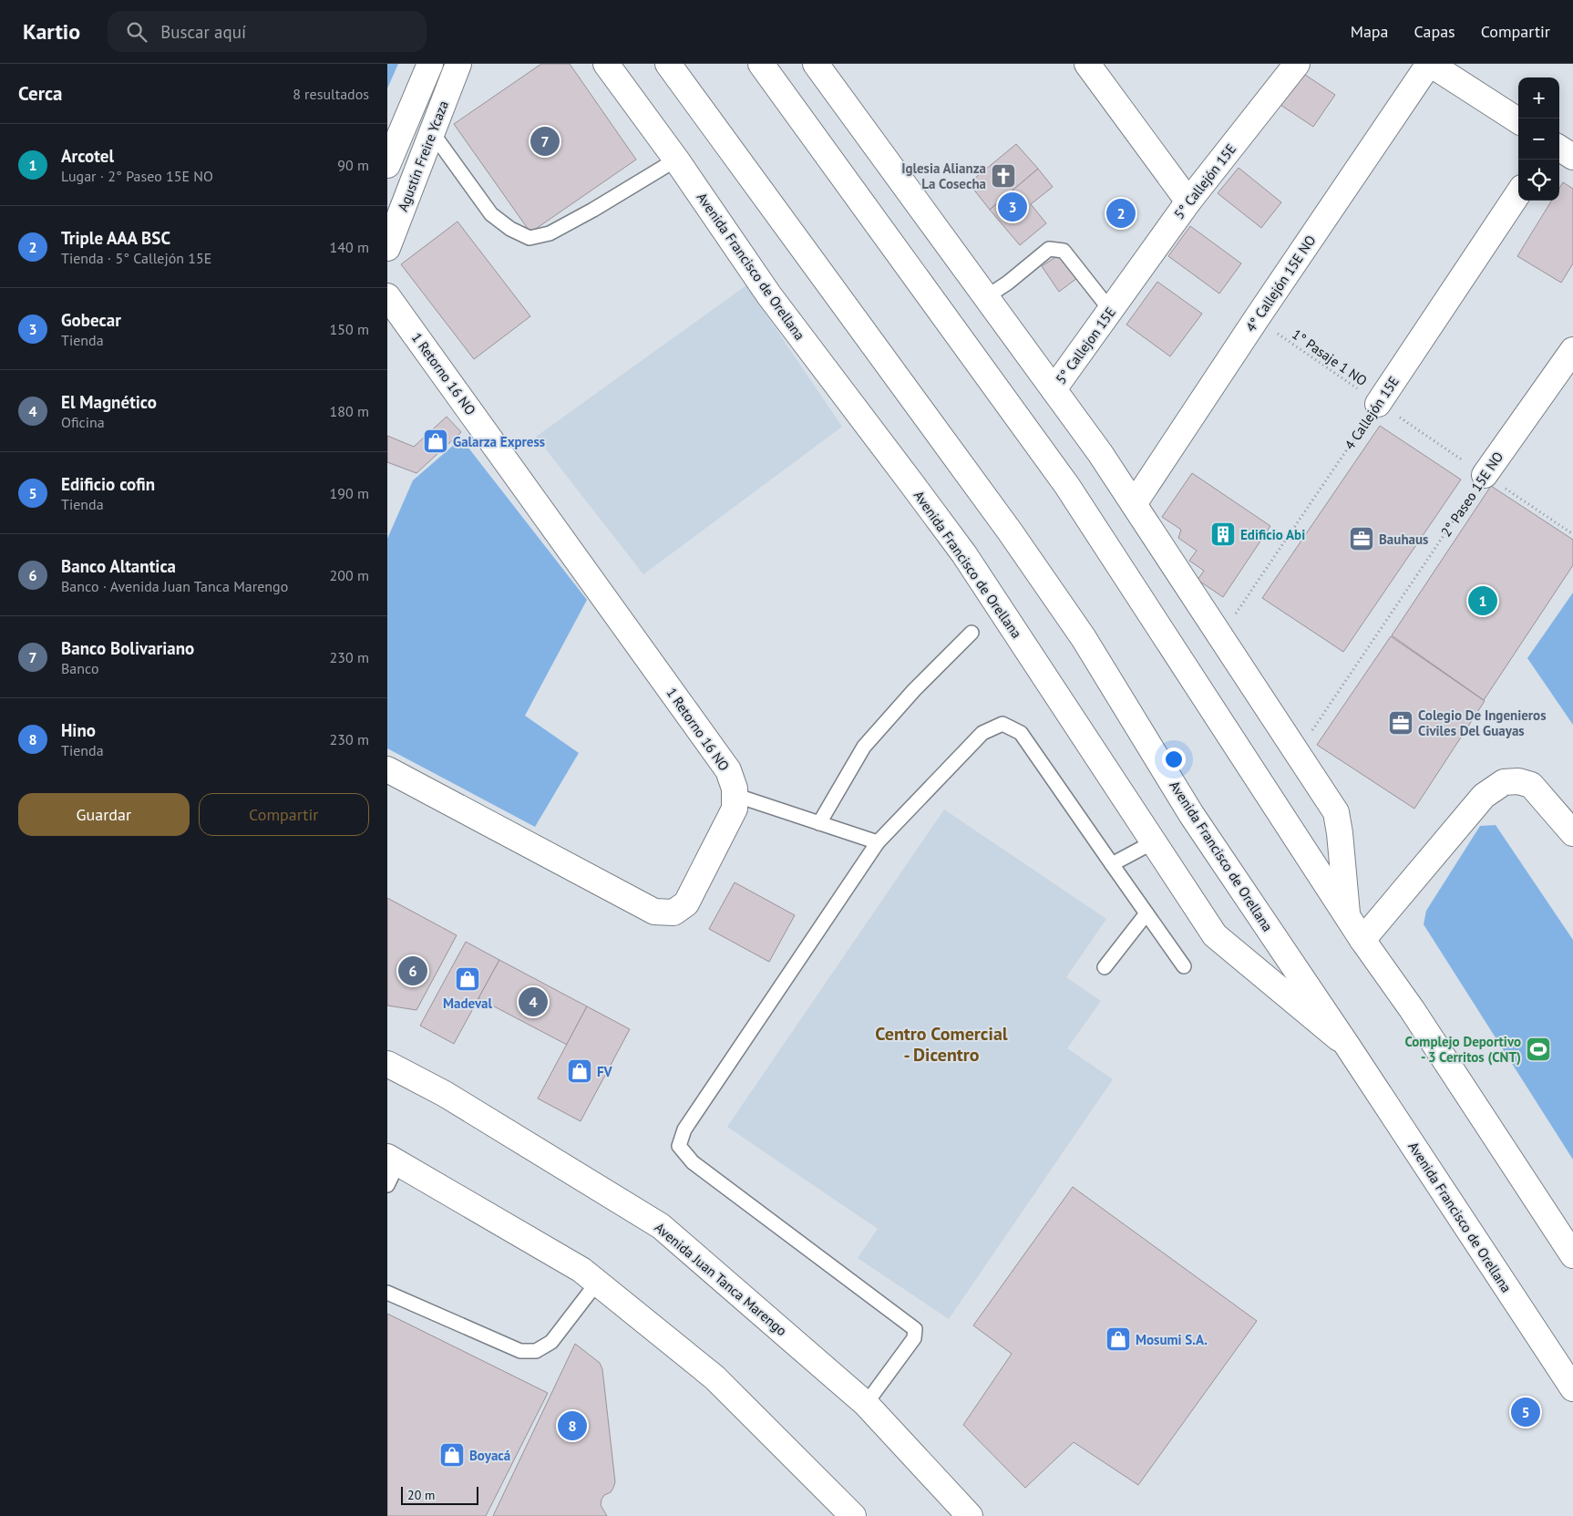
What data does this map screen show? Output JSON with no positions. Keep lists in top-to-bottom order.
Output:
{
  "streets": {
    "main road": [
      "Agustín Freire Ycaza",
      "5° Callejón 15E",
      "Avenida Francisco de Orellana",
      "4° Callejón 15E NO",
      "5° Callejon 15E",
      "1 Retorno 16 NO",
      "4 Callejón 15E",
      "2° Paseo 15E NO",
      "Avenida Juan Tanca Marengo"
    ],
    "path": ["1° Pasaje 1 NO"]
  },
  "crossings": [
    ["5° Callejón 15E", "5° Callejon 15E"],
    ["4° Callejón 15E NO", "1° Pasaje 1 NO"],
    ["1° Pasaje 1 NO", "4 Callejón 15E"],
    ["1° Pasaje 1 NO", "2° Paseo 15E NO"]
  ],
  "districts": ["Centro Comercial - Dicentro"],
  "places": {
    "church": ["Iglesia Alianza La Cosecha"],
    "shop": [
      "Galarza Express",
      "Madeval",
      "FV",
      "Mosumi S.A.",
      "Boyacá"
    ],
    "building": ["Edificio Abi"],
    "office": ["Bauhaus", "Colegio De Ingenieros Civiles Del Guayas"],
    "sports": ["Complejo Deportivo - 3 Cerritos (CNT)"]
  },
  "scale_bar": "20 m",
  "page": {
    "header": "Kartio",
    "search": "Buscar aquí",
    "nav": ["Mapa", "Capas", "Compartir"],
    "heading": ["Cerca", "8 resultados"],
    "map_buttons": ["+", "−"],
    "list": [
      {
        "mark": "1",
        "name": "Arcotel",
        "note": "Lugar · 2° Paseo 15E NO",
        "value": "90 m"
      },
      {
        "mark": "2",
        "name": "Triple AAA BSC",
        "note": "Tienda · 5° Callejón 15E",
        "value": "140 m"
      },
      {
        "mark": "3",
        "name": "Gobecar",
        "note": "Tienda",
        "value": "150 m"
      },
      {
        "mark": "4",
        "name": "El Magnético",
        "note": "Oficina",
        "value": "180 m"
      },
      {
        "mark": "5",
        "name": "Edificio cofin",
        "note": "Tienda",
        "value": "190 m"
      },
      {
        "mark": "6",
        "name": "Banco Altantica",
        "note": "Banco · Avenida Juan Tanca Marengo",
        "value": "200 m"
      },
      {
        "mark": "7",
        "name": "Banco Bolivariano",
        "note": "Banco",
        "value": "230 m"
      },
      {
        "mark": "8",
        "name": "Hino",
        "note": "Tienda",
        "value": "230 m"
      }
    ],
    "pins": [
      "7",
      "3",
      "2",
      "1",
      "6",
      "4",
      "5",
      "8"
    ],
    "buttons": ["Guardar", "Compartir"],
    "scale": "20 m"
  }
}
